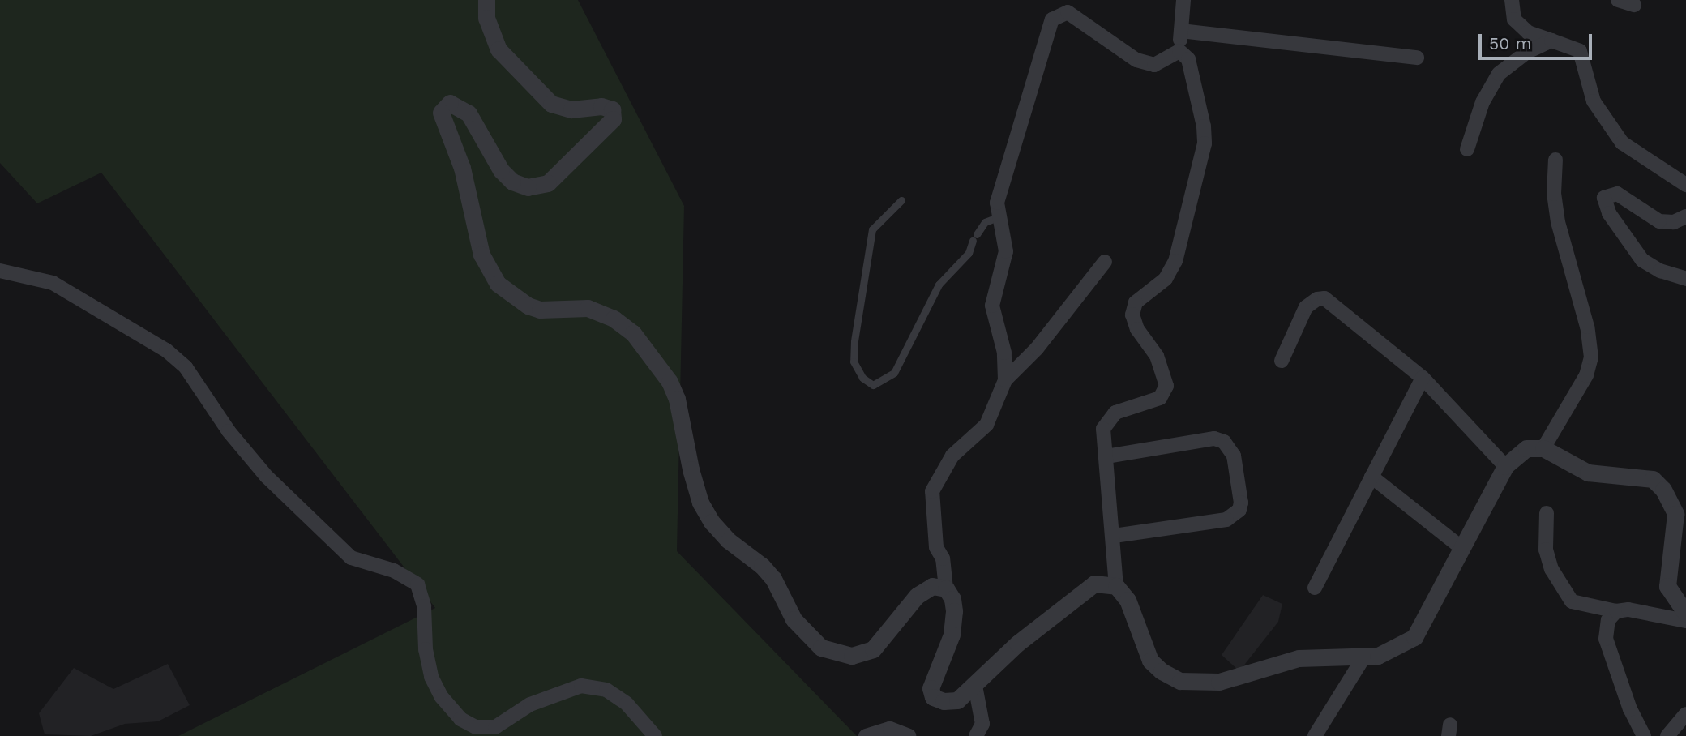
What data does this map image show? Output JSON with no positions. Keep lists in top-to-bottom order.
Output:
{
  "scale_bar": "50 m"
}
